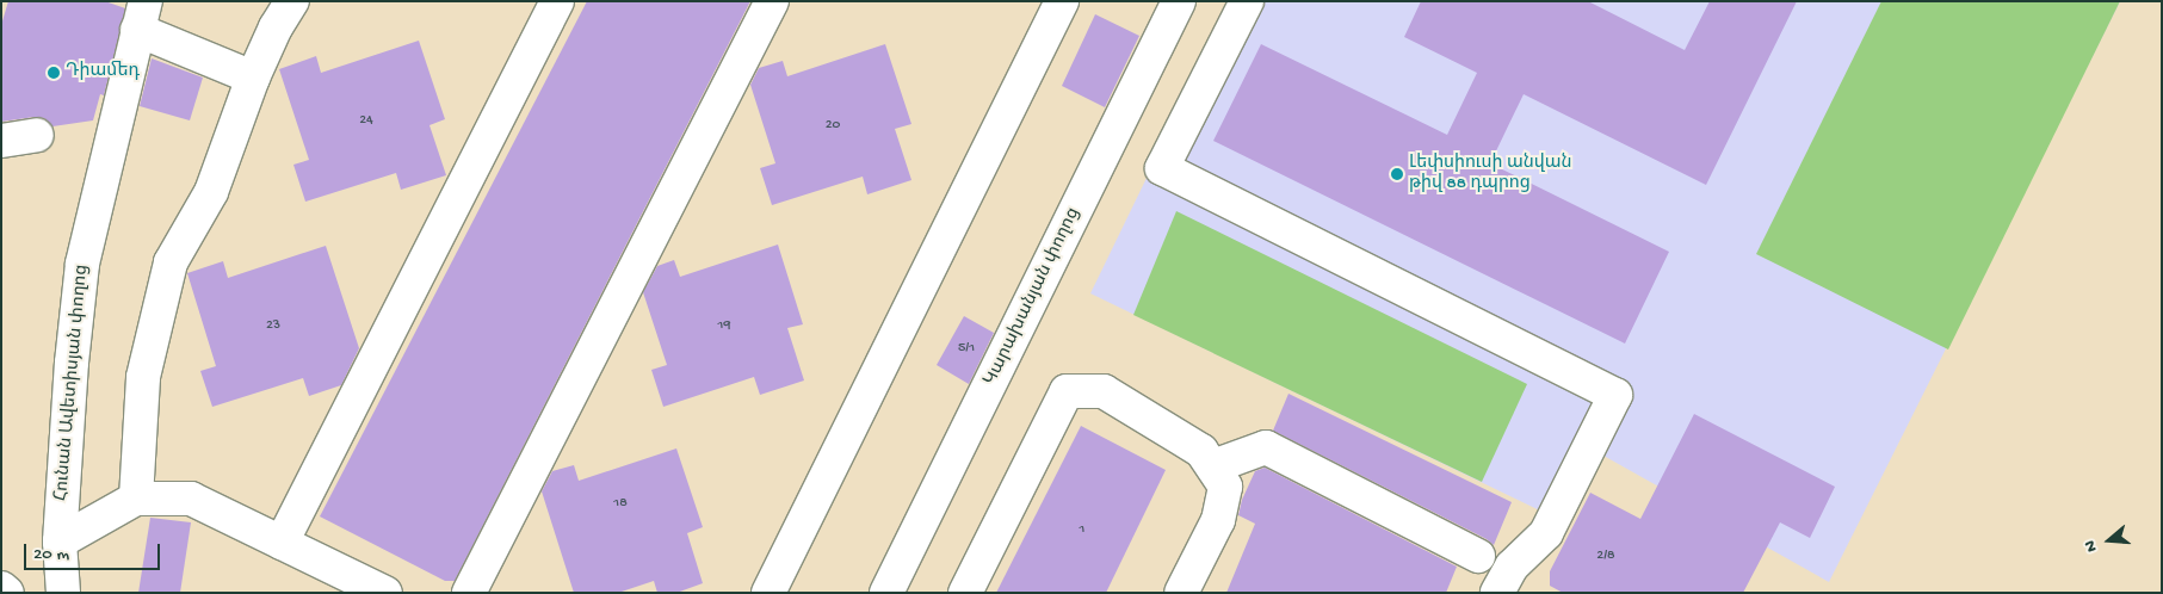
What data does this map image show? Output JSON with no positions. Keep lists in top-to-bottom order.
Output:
{
  "streets": {
    "street": ["Կարախանյան փողոց", "Հունան Ավետիսյան փողոց"]
  },
  "places": ["Դիամեդ", "Լեփսիուսի անվան թիվ 88 դպրոց"],
  "house_numbers": [
    "24",
    "20",
    "23",
    "19",
    "5/1",
    "18",
    "1",
    "2/8"
  ],
  "scale_bar": "20 m",
  "north": "left"
}
